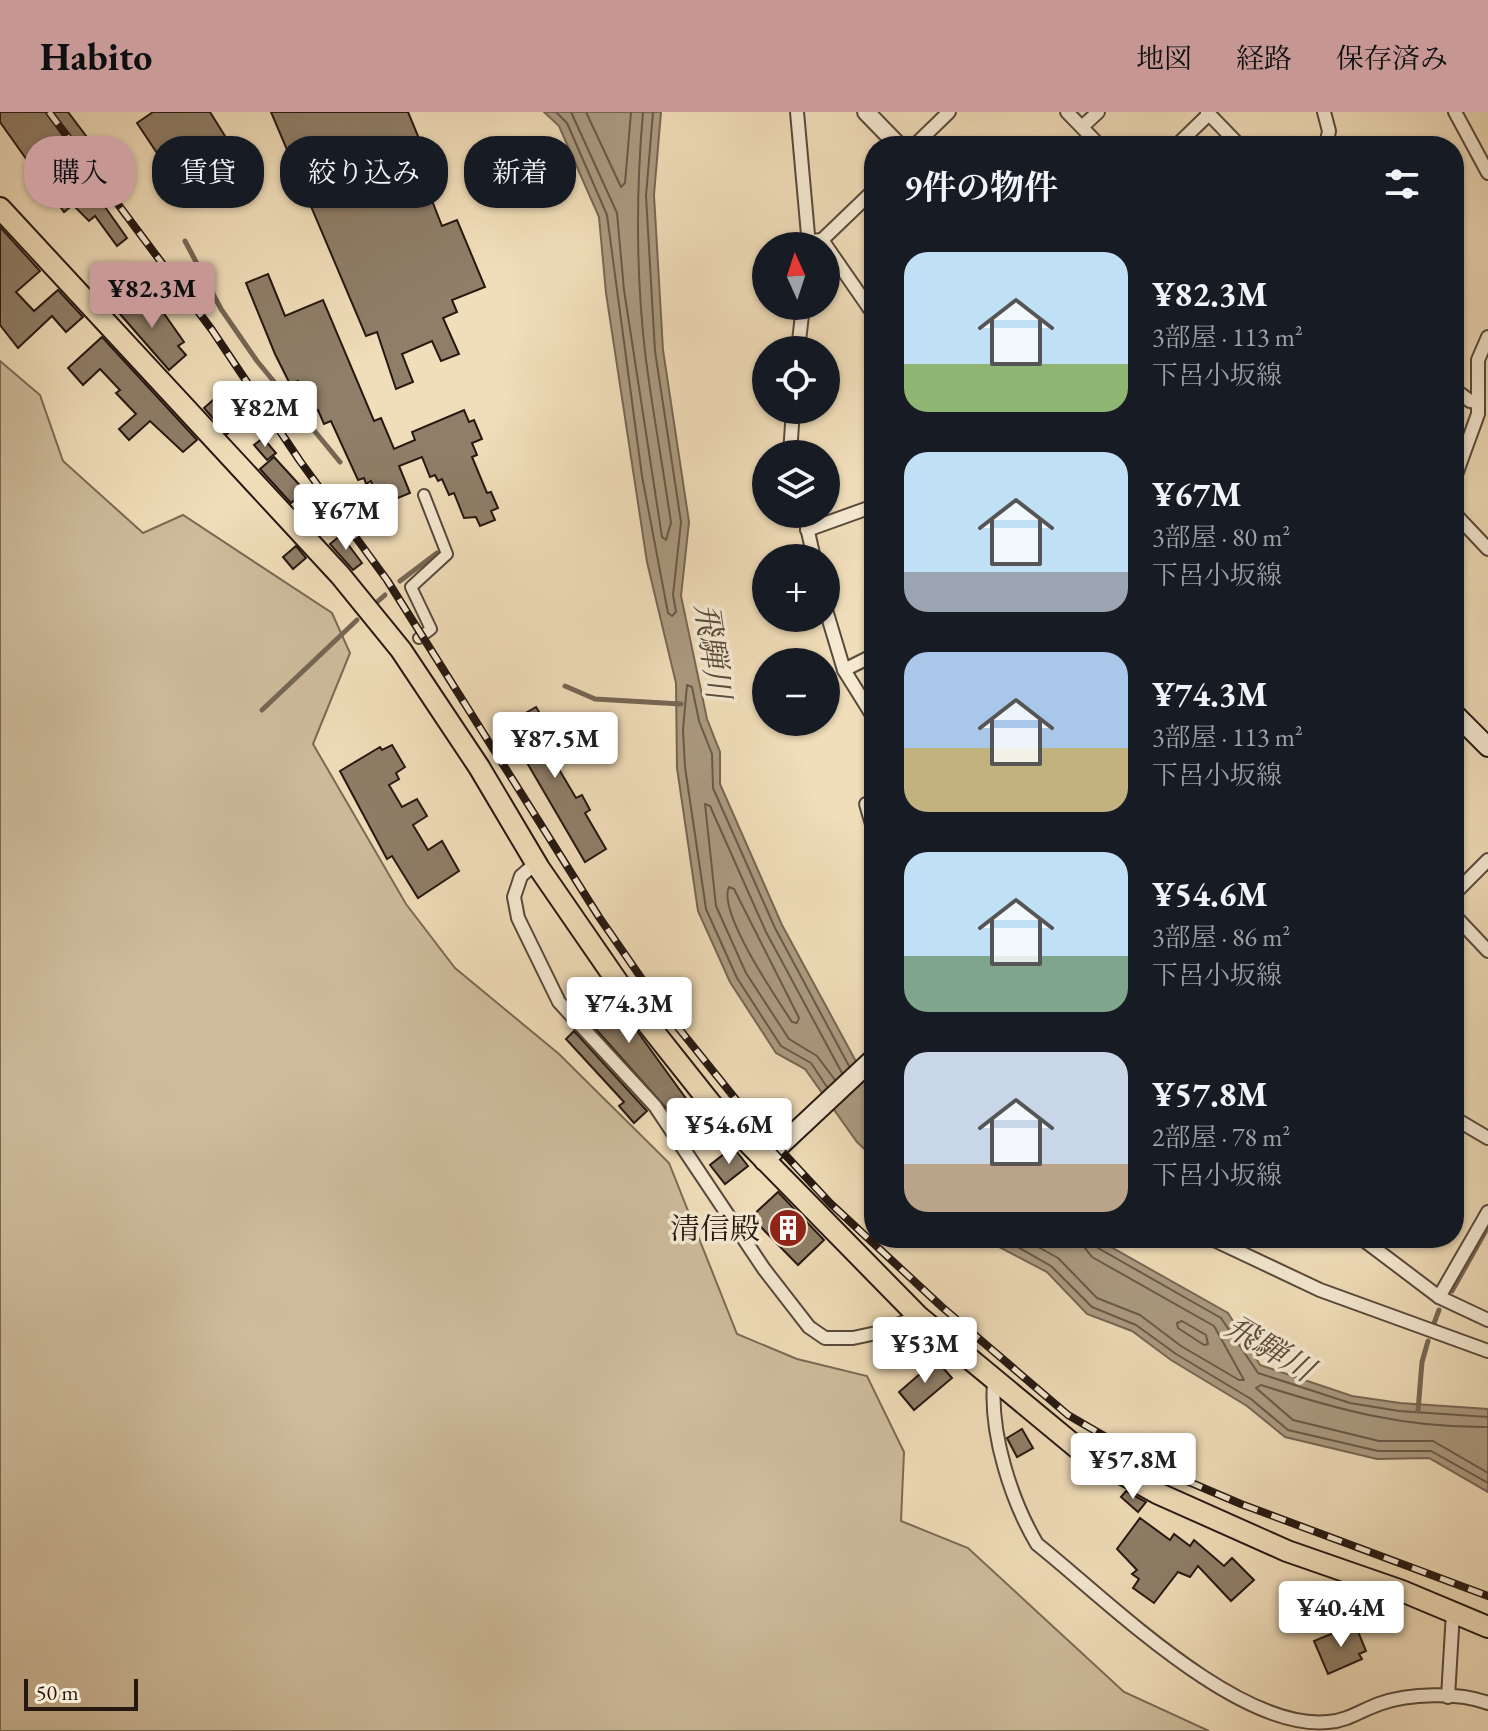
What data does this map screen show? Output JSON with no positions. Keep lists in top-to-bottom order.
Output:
{
  "water": ["飛騨川"],
  "places": {
    "building": ["清信殿"]
  },
  "scale_bar": "50 m",
  "north": "top",
  "page": {
    "header": "Habito",
    "nav": ["地図", "経路", "保存済み"],
    "chip": [
      "購入",
      "賃貸",
      "絞り込み",
      "新着"
    ],
    "heading": "9件の物件",
    "map_buttons": ["+", "−"],
    "list": [
      {
        "name": "¥82.3M",
        "note": "3部屋 · 113 m² · 下呂小坂線"
      },
      {
        "name": "¥67M",
        "note": "3部屋 · 80 m² · 下呂小坂線"
      },
      {
        "name": "¥74.3M",
        "note": "3部屋 · 113 m² · 下呂小坂線"
      },
      {
        "name": "¥54.6M",
        "note": "3部屋 · 86 m² · 下呂小坂線"
      },
      {
        "name": "¥57.8M",
        "note": "2部屋 · 78 m² · 下呂小坂線"
      }
    ],
    "price": [
      "¥82.3M",
      "¥82M",
      "¥67M",
      "¥87.5M",
      "¥74.3M",
      "¥54.6M",
      "¥53M",
      "¥57.8M",
      "¥40.4M"
    ],
    "scale": "50 m"
  }
}
